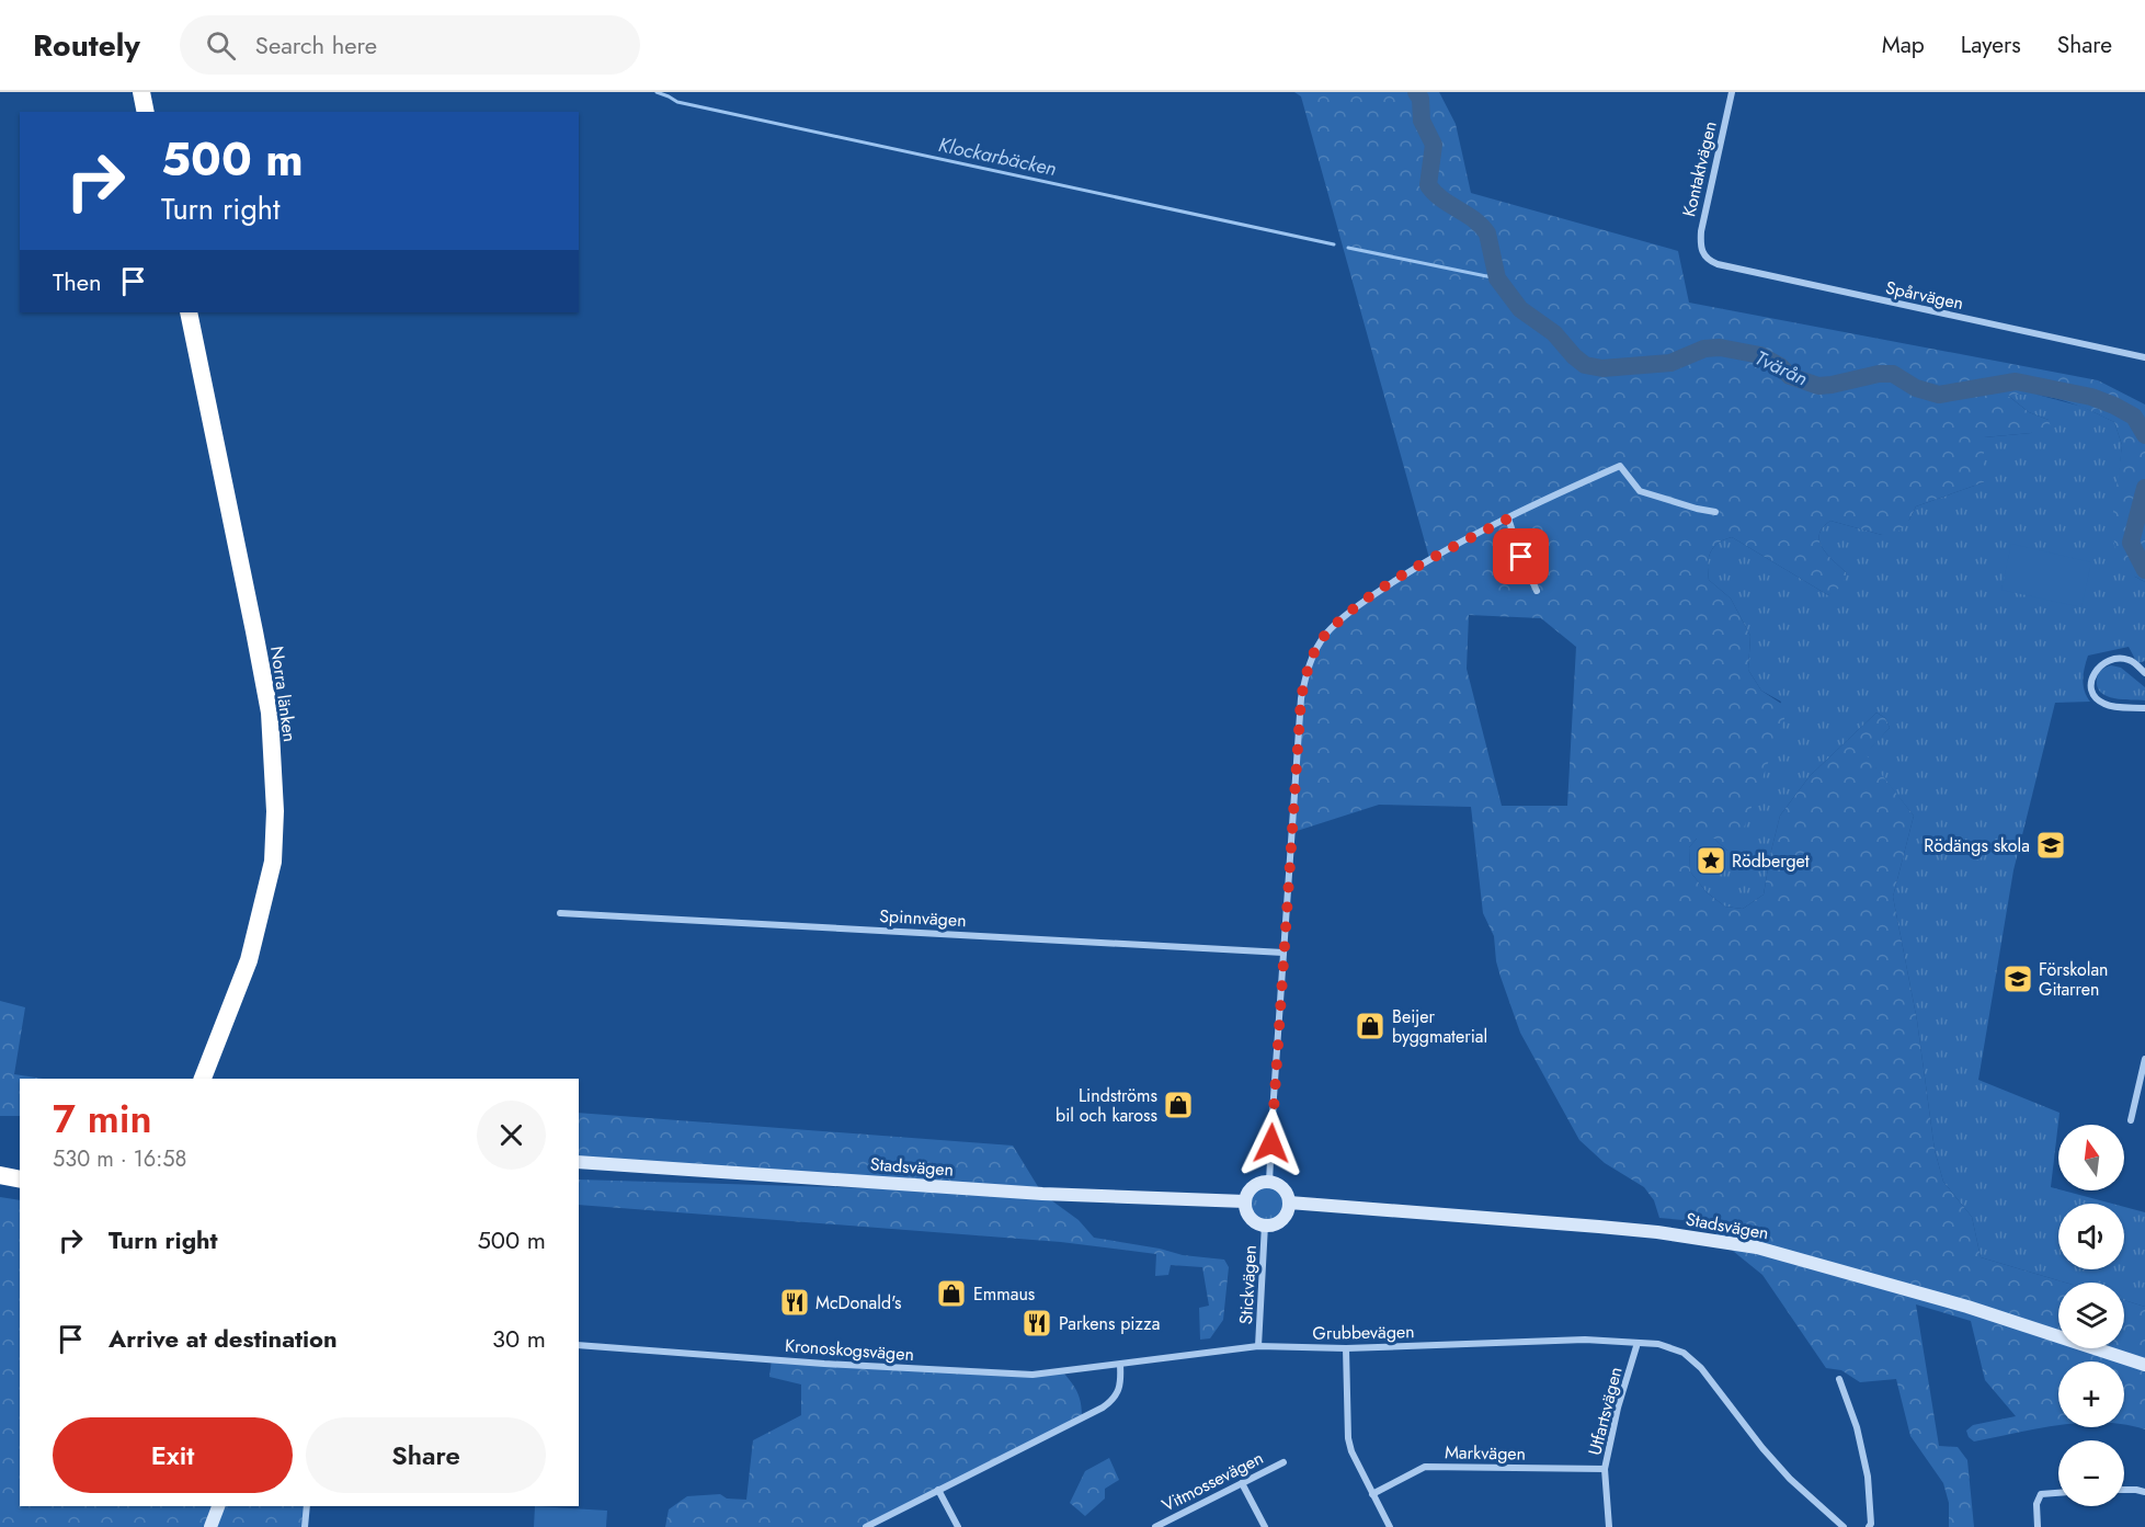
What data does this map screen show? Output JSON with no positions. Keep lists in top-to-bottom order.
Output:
{
  "streets": {
    "highway": ["Norra länken"],
    "main road": ["Stadsvägen"],
    "street": [
      "Kontaktvägen",
      "Spårvägen",
      "Spinnvägen",
      "Stickvägen",
      "Grubbevägen",
      "Kronoskogsvägen",
      "Utfartsvägen",
      "Markvägen",
      "Vitmossevägen"
    ]
  },
  "crossings": [
    ["Kontaktvägen", "Spårvägen"],
    ["Stadsvägen", "Stickvägen"],
    ["Stickvägen", "Grubbevägen"],
    ["Grubbevägen", "Kronoskogsvägen"],
    ["Grubbevägen", "Utfartsvägen"],
    ["Utfartsvägen", "Markvägen"]
  ],
  "water": ["Klockarbäcken", "Tvärån"],
  "places": {
    "school or university": ["Rödängs skola", "Förskolan Gitarren"],
    "place": ["Rödberget"],
    "shop": ["Beijer byggmaterial", "Lindströms bil och kaross", "Emmaus"],
    "restaurant": ["McDonald's", "Parkens pizza"]
  },
  "north": "top",
  "page": {
    "header": "Routely",
    "search": "Search here",
    "nav": ["Map", "Layers", "Share"],
    "turn": ["500 m", "Turn right"],
    "then": "Then",
    "heading": ["7 min", "530 m · 16:58"],
    "map_buttons": ["+", "−"],
    "list": [
      {
        "name": "Turn right",
        "value": "500 m"
      },
      {
        "name": "Arrive at destination",
        "value": "30 m"
      }
    ],
    "buttons": ["Exit", "Share"]
  }
}
